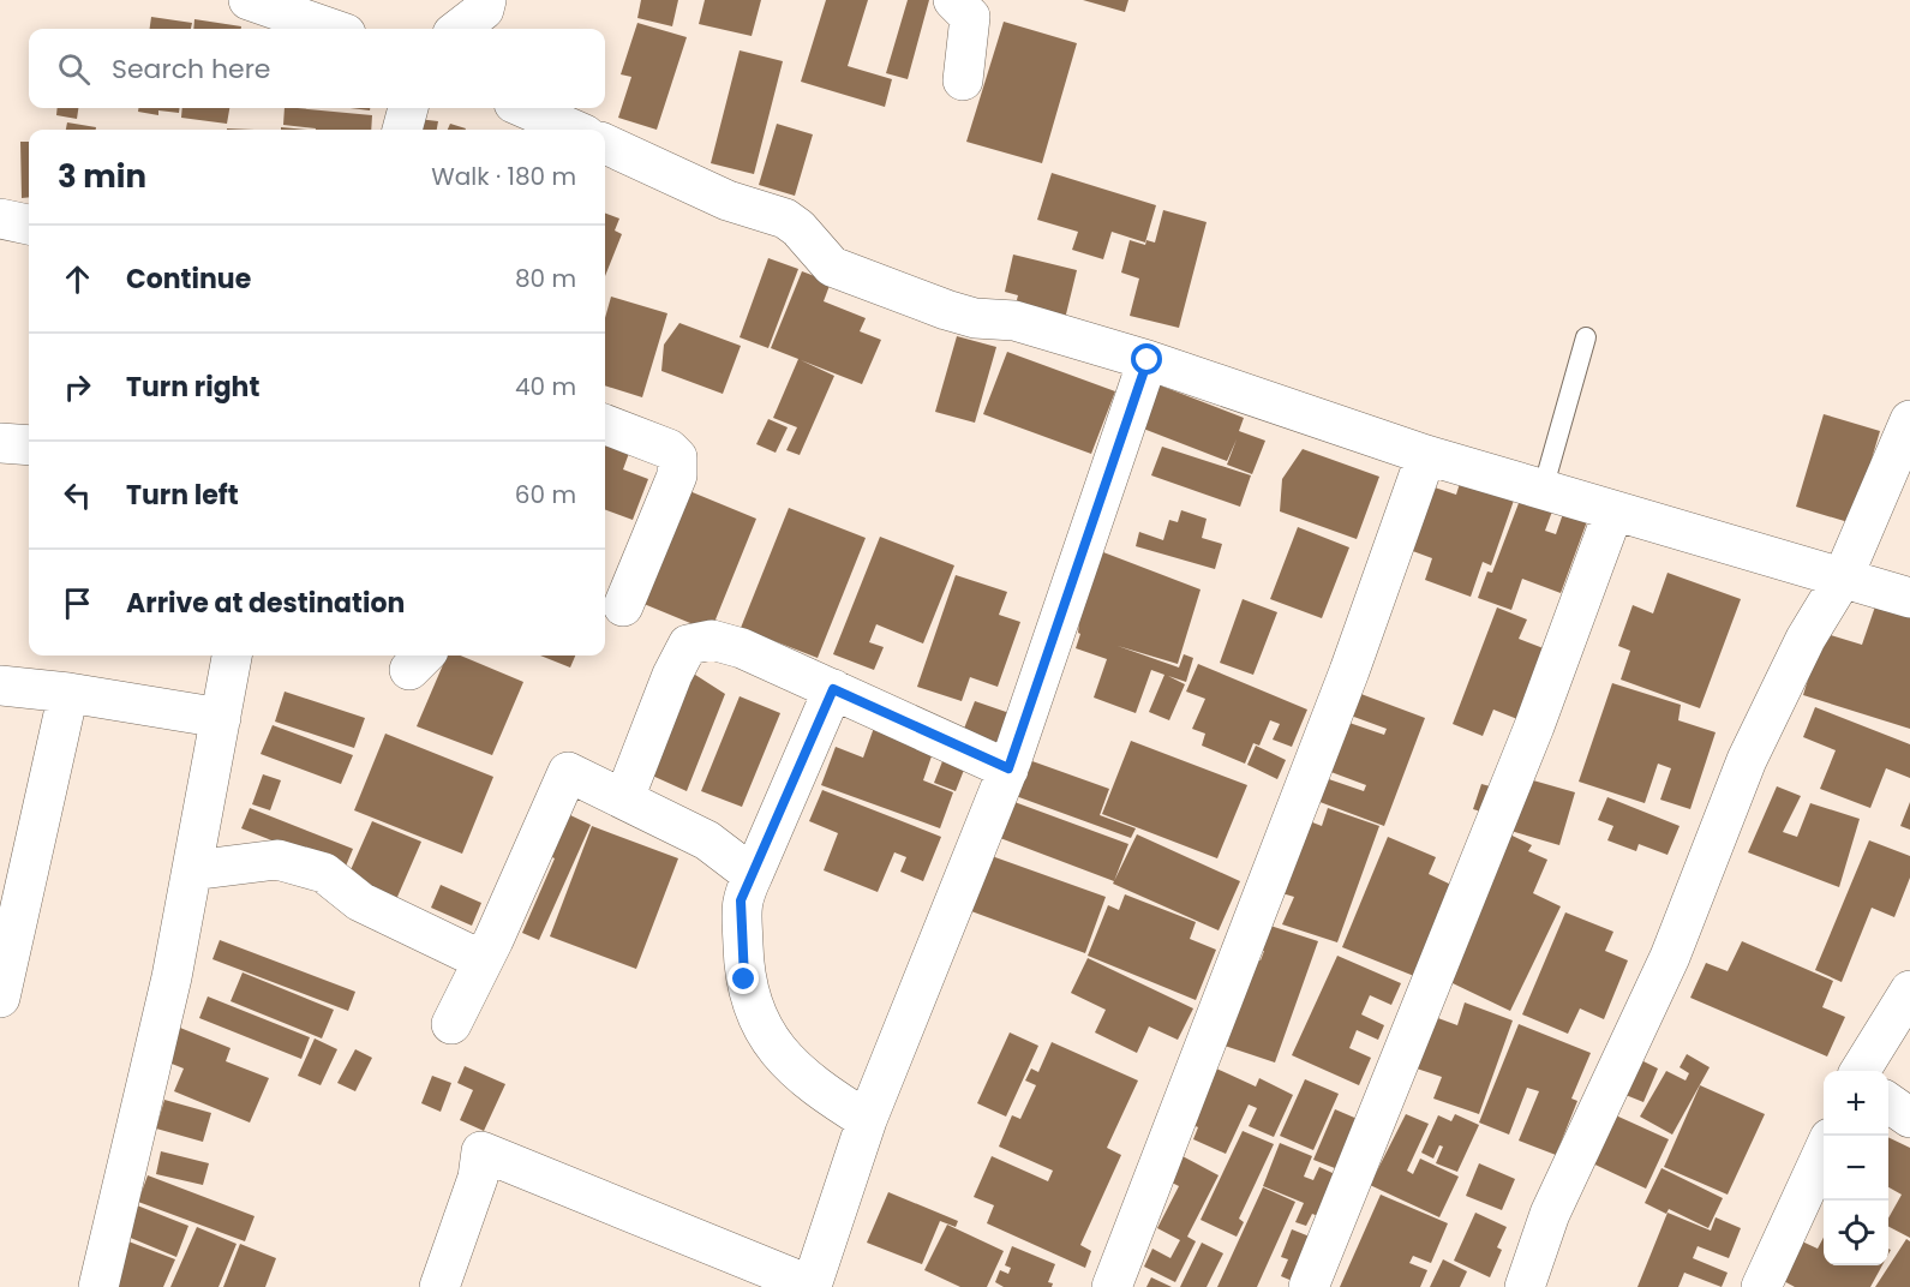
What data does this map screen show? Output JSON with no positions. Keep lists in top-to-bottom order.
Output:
{
  "page": {
    "search": "Search here",
    "heading": ["3 min", "Walk · 180 m"],
    "list": [
      ["Continue", "80 m"],
      ["Turn right", "40 m"],
      ["Turn left", "60 m"],
      "Arrive at destination"
    ],
    "map_buttons": ["+", "−"]
  }
}
